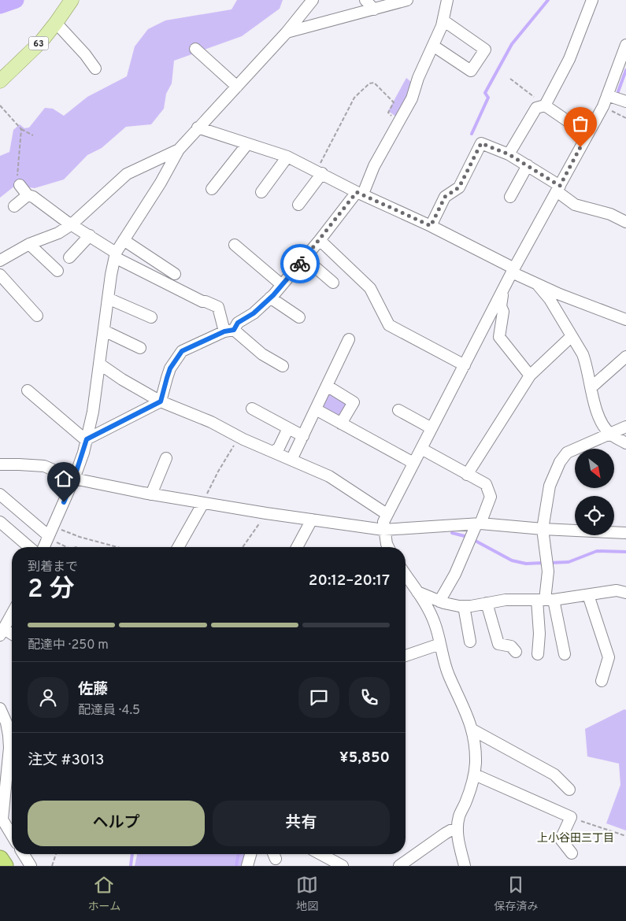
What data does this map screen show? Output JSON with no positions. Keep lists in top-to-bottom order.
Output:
{
  "streets": {
    "main road": ["63"]
  },
  "districts": ["上小谷田三丁目"],
  "north": "bottom right",
  "page": {
    "heading": ["2 分", "到着まで", "20:12–20:17"],
    "panel": [
      "佐藤",
      "配達員 · 4.5",
      "注文 #3013",
      "¥5,850"
    ],
    "bar": "配達中 · 250 m",
    "buttons": ["ヘルプ", "共有"],
    "tabs": ["ホーム", "地図", "保存済み"]
  }
}
